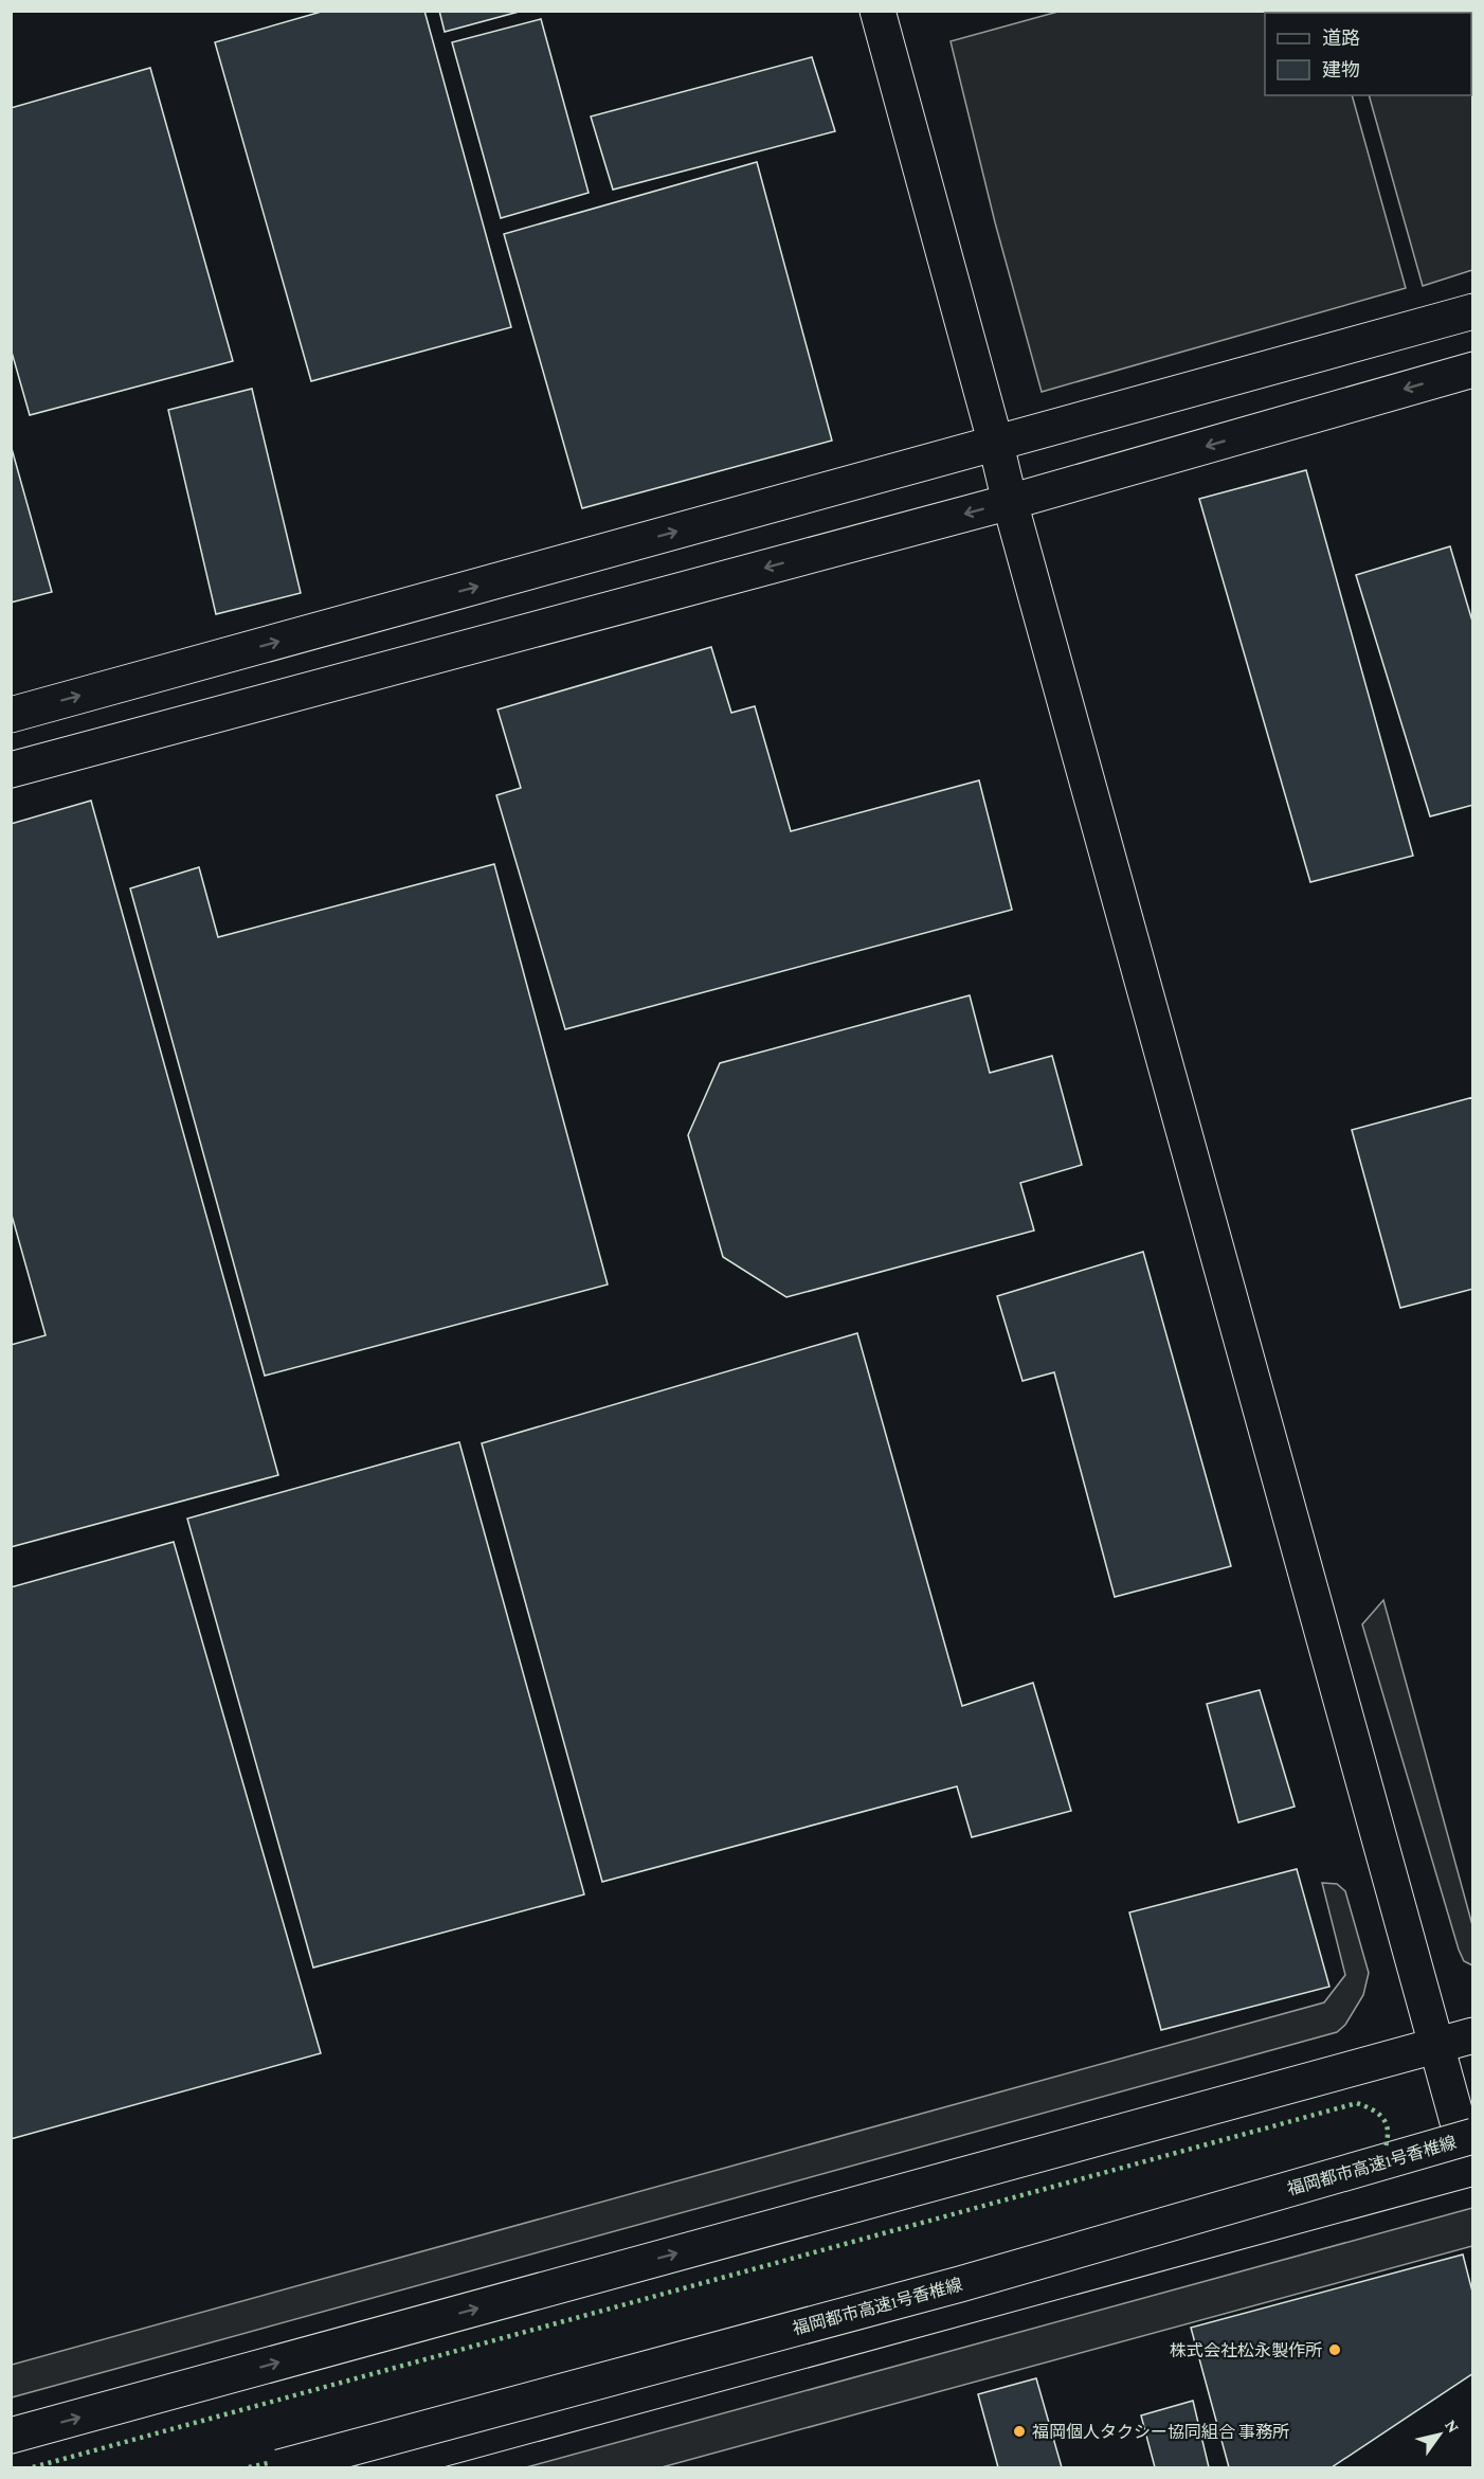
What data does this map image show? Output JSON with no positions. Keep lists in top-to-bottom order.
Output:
{
  "streets": {
    "main road": ["福岡都市高速1号香椎線"]
  },
  "places": ["株式会社松永製作所", "福岡個人タクシー協同組合 事務所"],
  "legend": ["道路", "建物"],
  "north": "top right"
}
